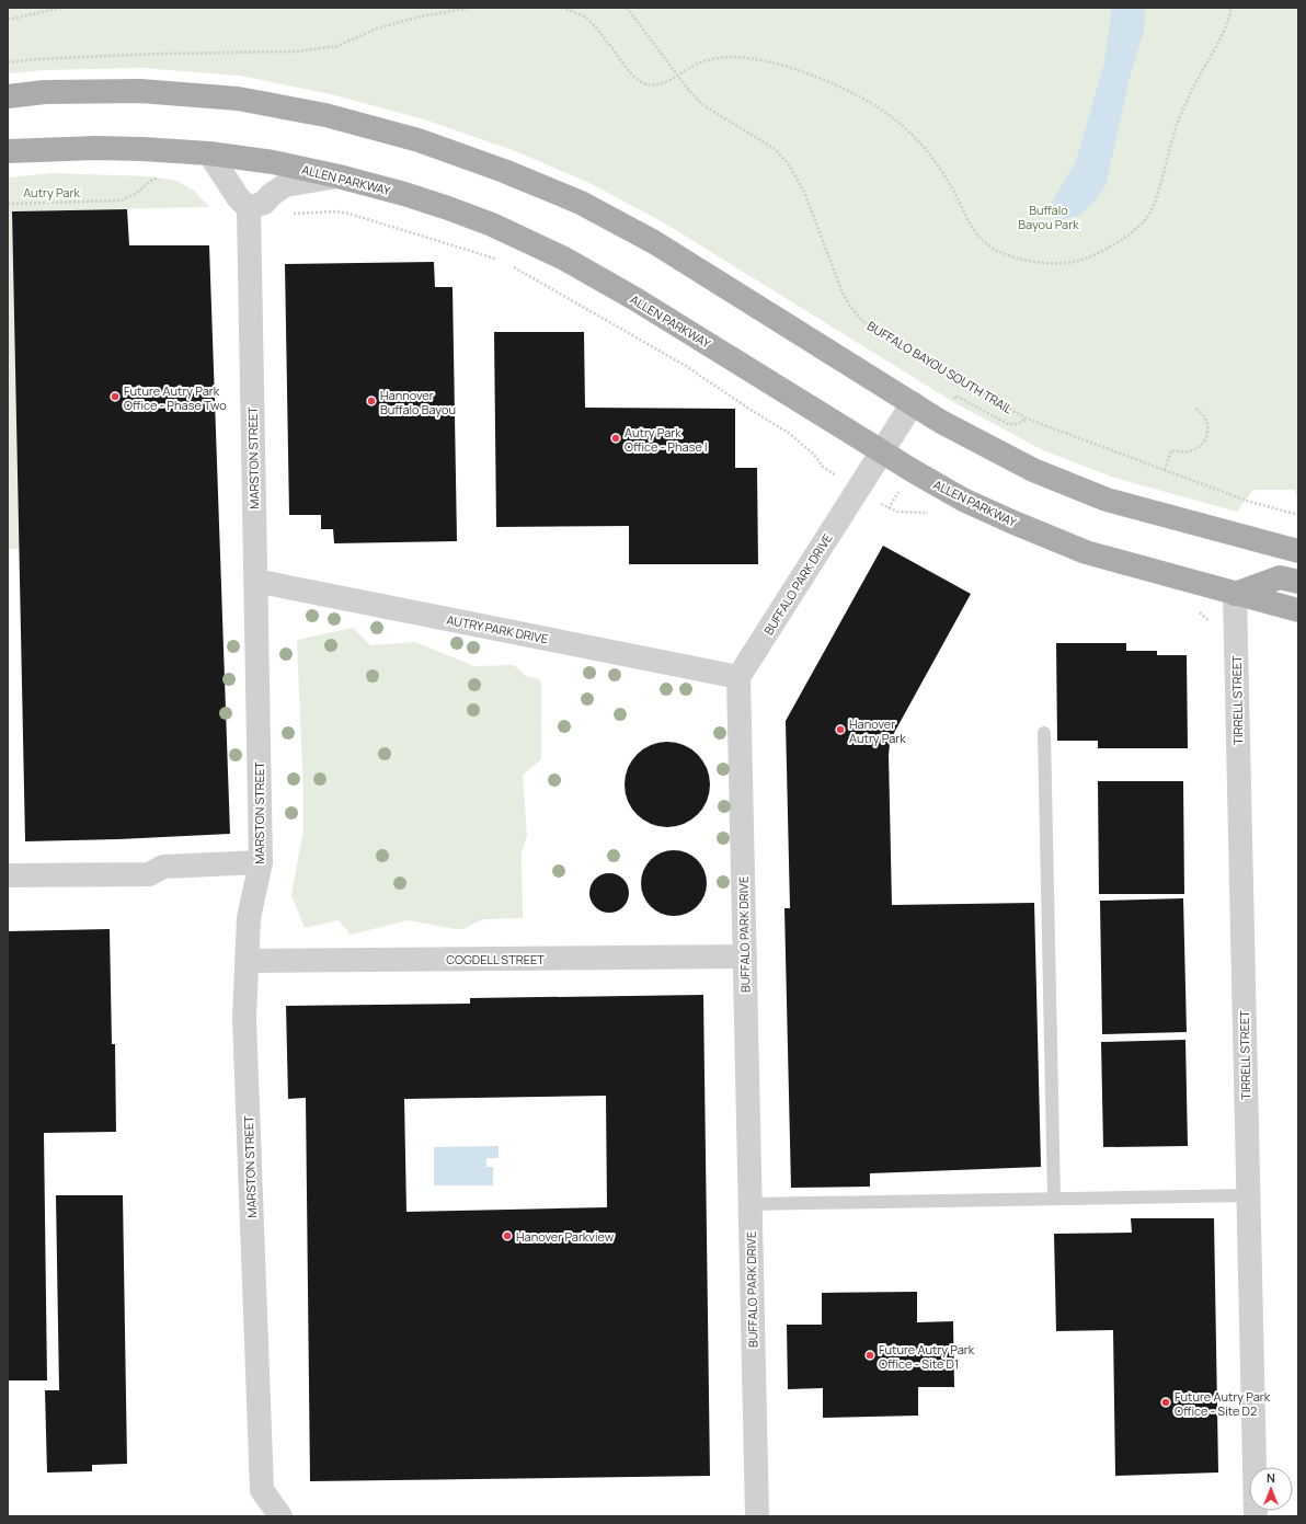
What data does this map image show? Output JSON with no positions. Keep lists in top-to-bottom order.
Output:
{
  "streets": {
    "main road": ["ALLEN PARKWAY"],
    "street": [
      "MARSTON STREET",
      "BUFFALO PARK DRIVE",
      "AUTRY PARK DRIVE",
      "TIRRELL STREET",
      "COGDELL STREET"
    ],
    "path": ["BUFFALO BAYOU SOUTH TRAIL"]
  },
  "crossings": [
    ["ALLEN PARKWAY", "BUFFALO PARK DRIVE"],
    ["ALLEN PARKWAY", "TIRRELL STREET"],
    ["MARSTON STREET", "AUTRY PARK DRIVE"],
    ["MARSTON STREET", "COGDELL STREET"],
    ["BUFFALO PARK DRIVE", "AUTRY PARK DRIVE"],
    ["BUFFALO PARK DRIVE", "COGDELL STREET"]
  ],
  "parks": ["Autry Park", "Buffalo Bayou Park"],
  "places": [
    "Future Autry Park Office - Phase Two",
    "Hannover Buffalo Bayou",
    "Autry Park Office - Phase I",
    "Hanover Autry Park",
    "Hanover Parkview",
    "Future Autry Park Office - Site D1",
    "Future Autry Park Office - Site D2"
  ],
  "north": "top"
}
